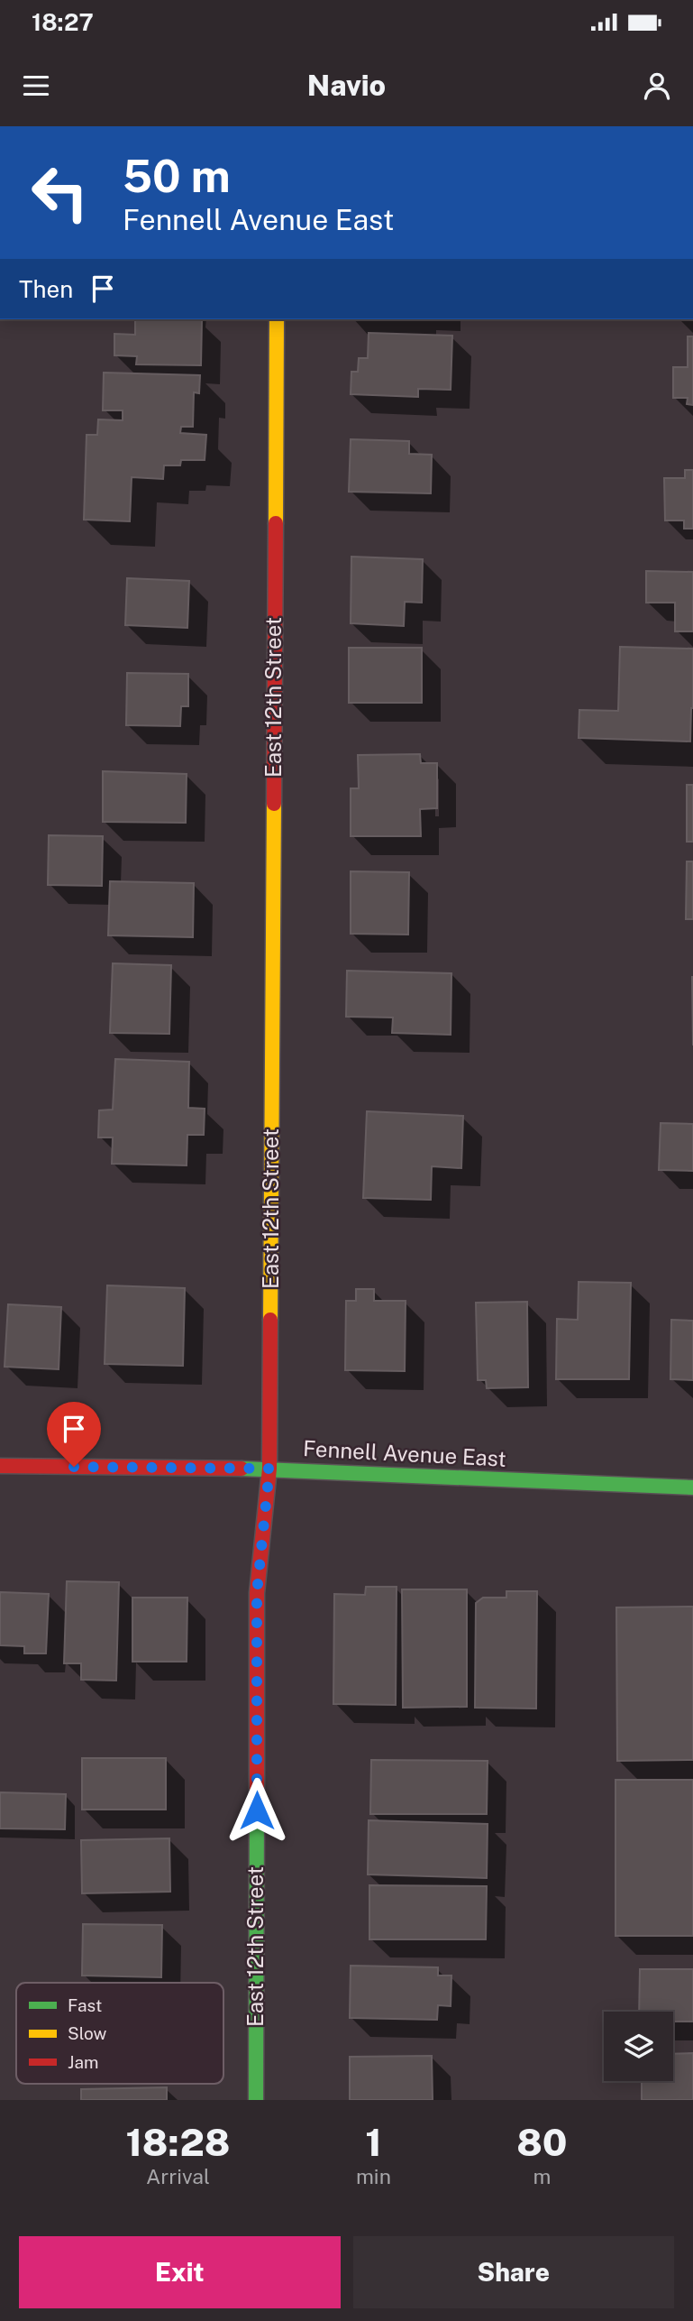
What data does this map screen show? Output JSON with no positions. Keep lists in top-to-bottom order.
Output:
{
  "streets": {
    "street": ["East 12th Street", "Fennell Avenue East"]
  },
  "crossings": [
    ["East 12th Street", "Fennell Avenue East"]
  ],
  "legend": ["Fast", "Slow", "Jam"],
  "page": {
    "status": "18:27",
    "header": "Navio",
    "turn": ["50 m", "Fennell Avenue East"],
    "then": "Then",
    "eta": [
      "18:28",
      "Arrival",
      "1",
      "min",
      "80",
      "m"
    ],
    "buttons": ["Exit", "Share"]
  }
}
